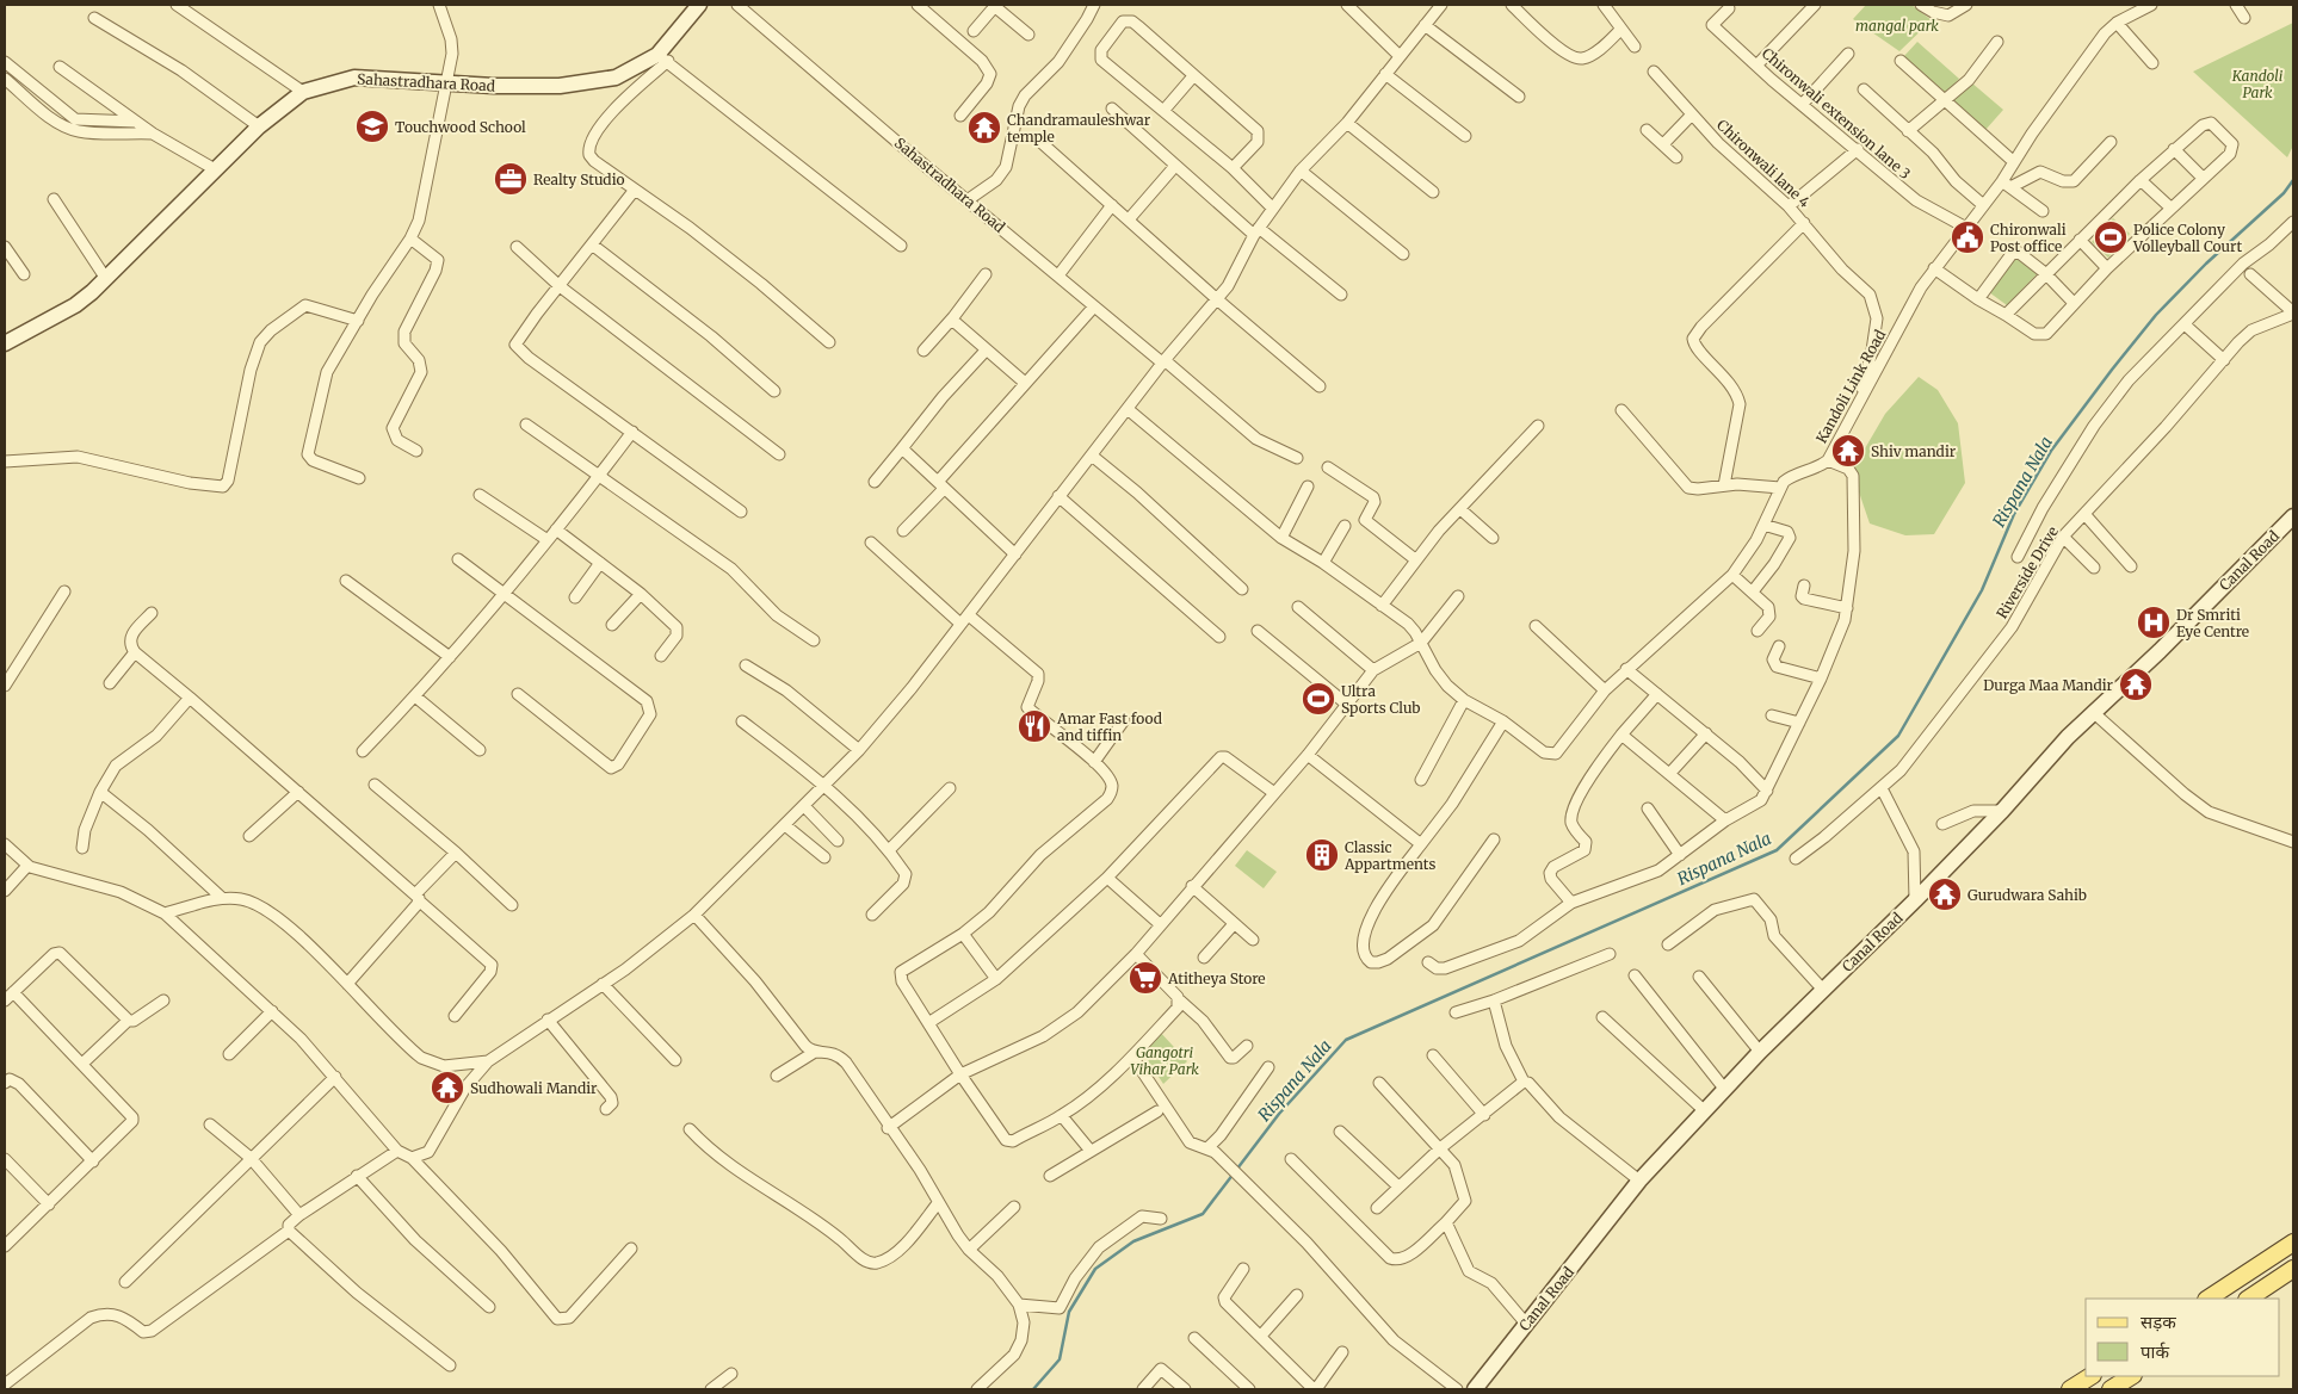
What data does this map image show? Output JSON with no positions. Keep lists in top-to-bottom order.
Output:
{
  "streets": {
    "street": [
      "Sahastradhara Road",
      "Chironwali extension lane 3",
      "Chironwali lane 4",
      "Kandoli Link Road",
      "Canal Road",
      "Riverside Drive"
    ]
  },
  "crossings": [
    ["Chironwali extension lane 3", "Kandoli Link Road"],
    ["Chironwali lane 4", "Kandoli Link Road"]
  ],
  "water": ["Rispana Nala"],
  "parks": ["mangal park", "Kandoli Park", "Gangotri Vihar Park"],
  "places": {
    "school or university": ["Touchwood School"],
    "temple": [
      "Chandramauleshwar temple",
      "Shiv mandir",
      "Durga Maa Mandir",
      "Gurudwara Sahib",
      "Sudhowali Mandir"
    ],
    "office": ["Realty Studio"],
    "public building": ["Chironwali Post office"],
    "sports": ["Police Colony Volleyball Court", "Ultra Sports Club"],
    "hospital": ["Dr Smriti Eye Centre"],
    "restaurant": ["Amar Fast food and tiffin"],
    "building": ["Classic Appartments"],
    "supermarket": ["Atitheya Store"]
  },
  "legend": ["सड़क", "पार्क"]
}
